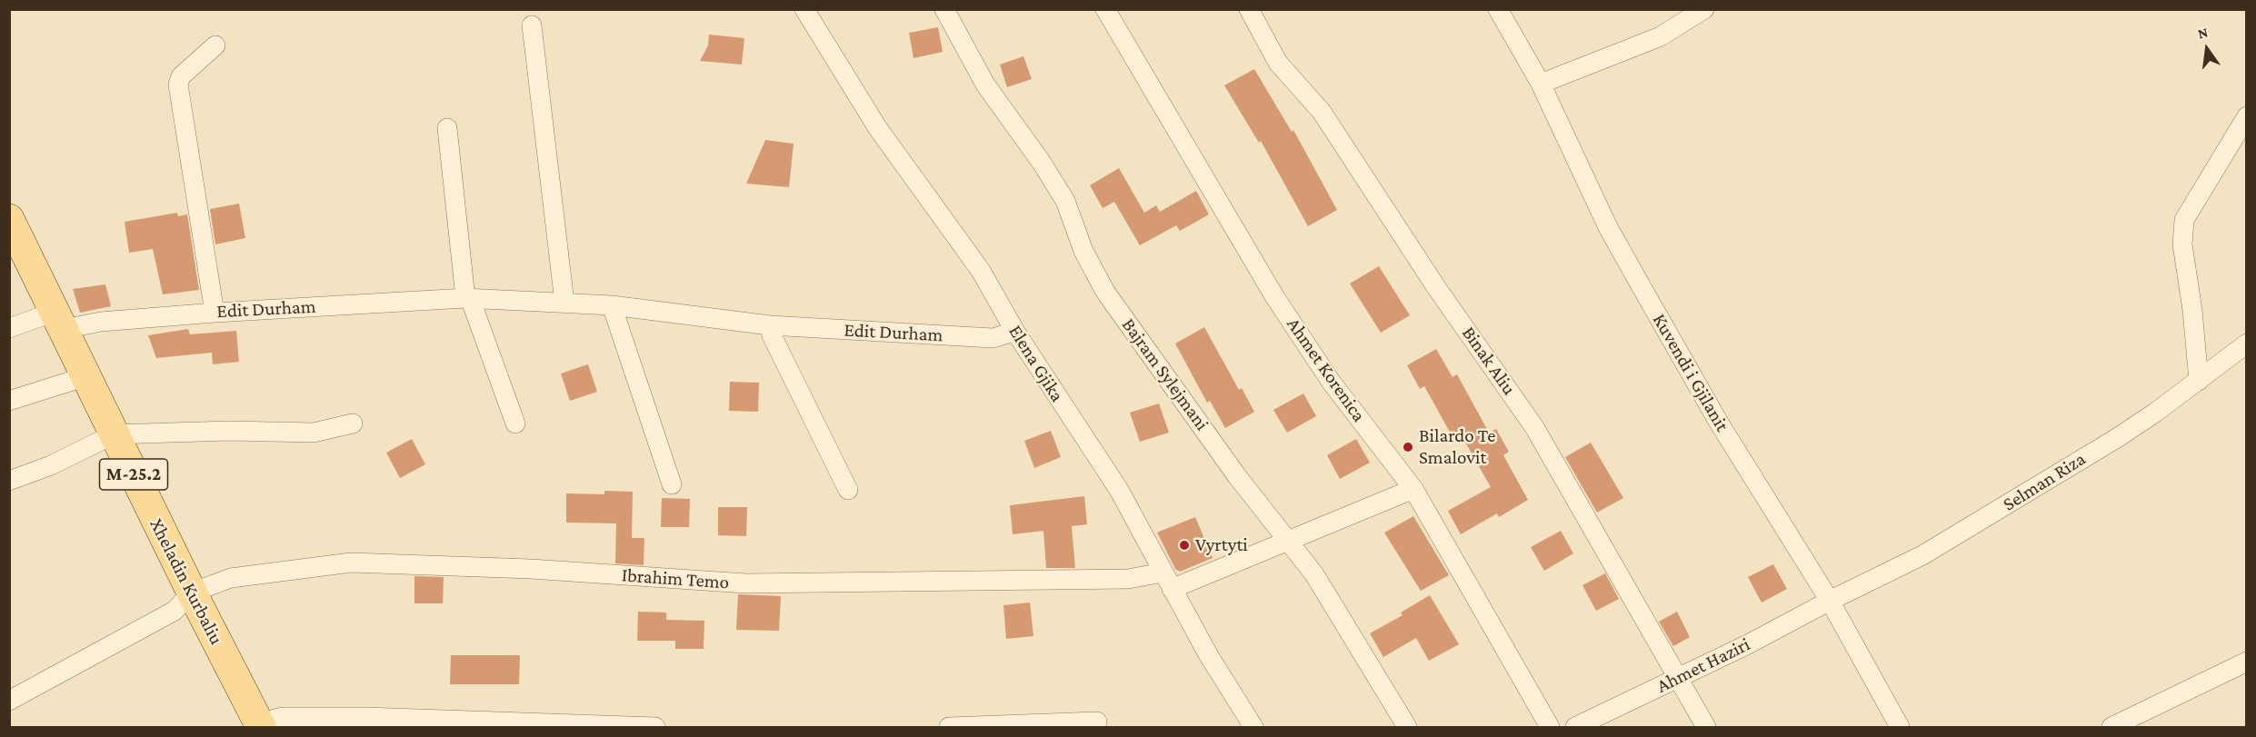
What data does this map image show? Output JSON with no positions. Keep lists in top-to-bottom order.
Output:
{
  "streets": {
    "main road": ["M-25.2", "Xheladin Kurbaliu"],
    "street": [
      "Edit Durham",
      "Binak Aliu",
      "Elena Gjika",
      "Ahmet Korenica",
      "Kuvendi i Gjilanit",
      "Bajram Sylejmani",
      "Selman Riza",
      "Ibrahim Temo",
      "Ahmet Haziri"
    ]
  },
  "crossings": [
    ["Edit Durham", "Elena Gjika"],
    ["Edit Durham", "Xheladin Kurbaliu"],
    ["Binak Aliu", "Ahmet Haziri"],
    ["Elena Gjika", "Ibrahim Temo"],
    ["Kuvendi i Gjilanit", "Selman Riza"],
    ["Kuvendi i Gjilanit", "Ahmet Haziri"],
    ["Selman Riza", "Ahmet Haziri"],
    ["Ibrahim Temo", "Xheladin Kurbaliu"]
  ],
  "places": ["Bilardo Te Smalovit", "Vyrtyti"],
  "north": "top"
}
